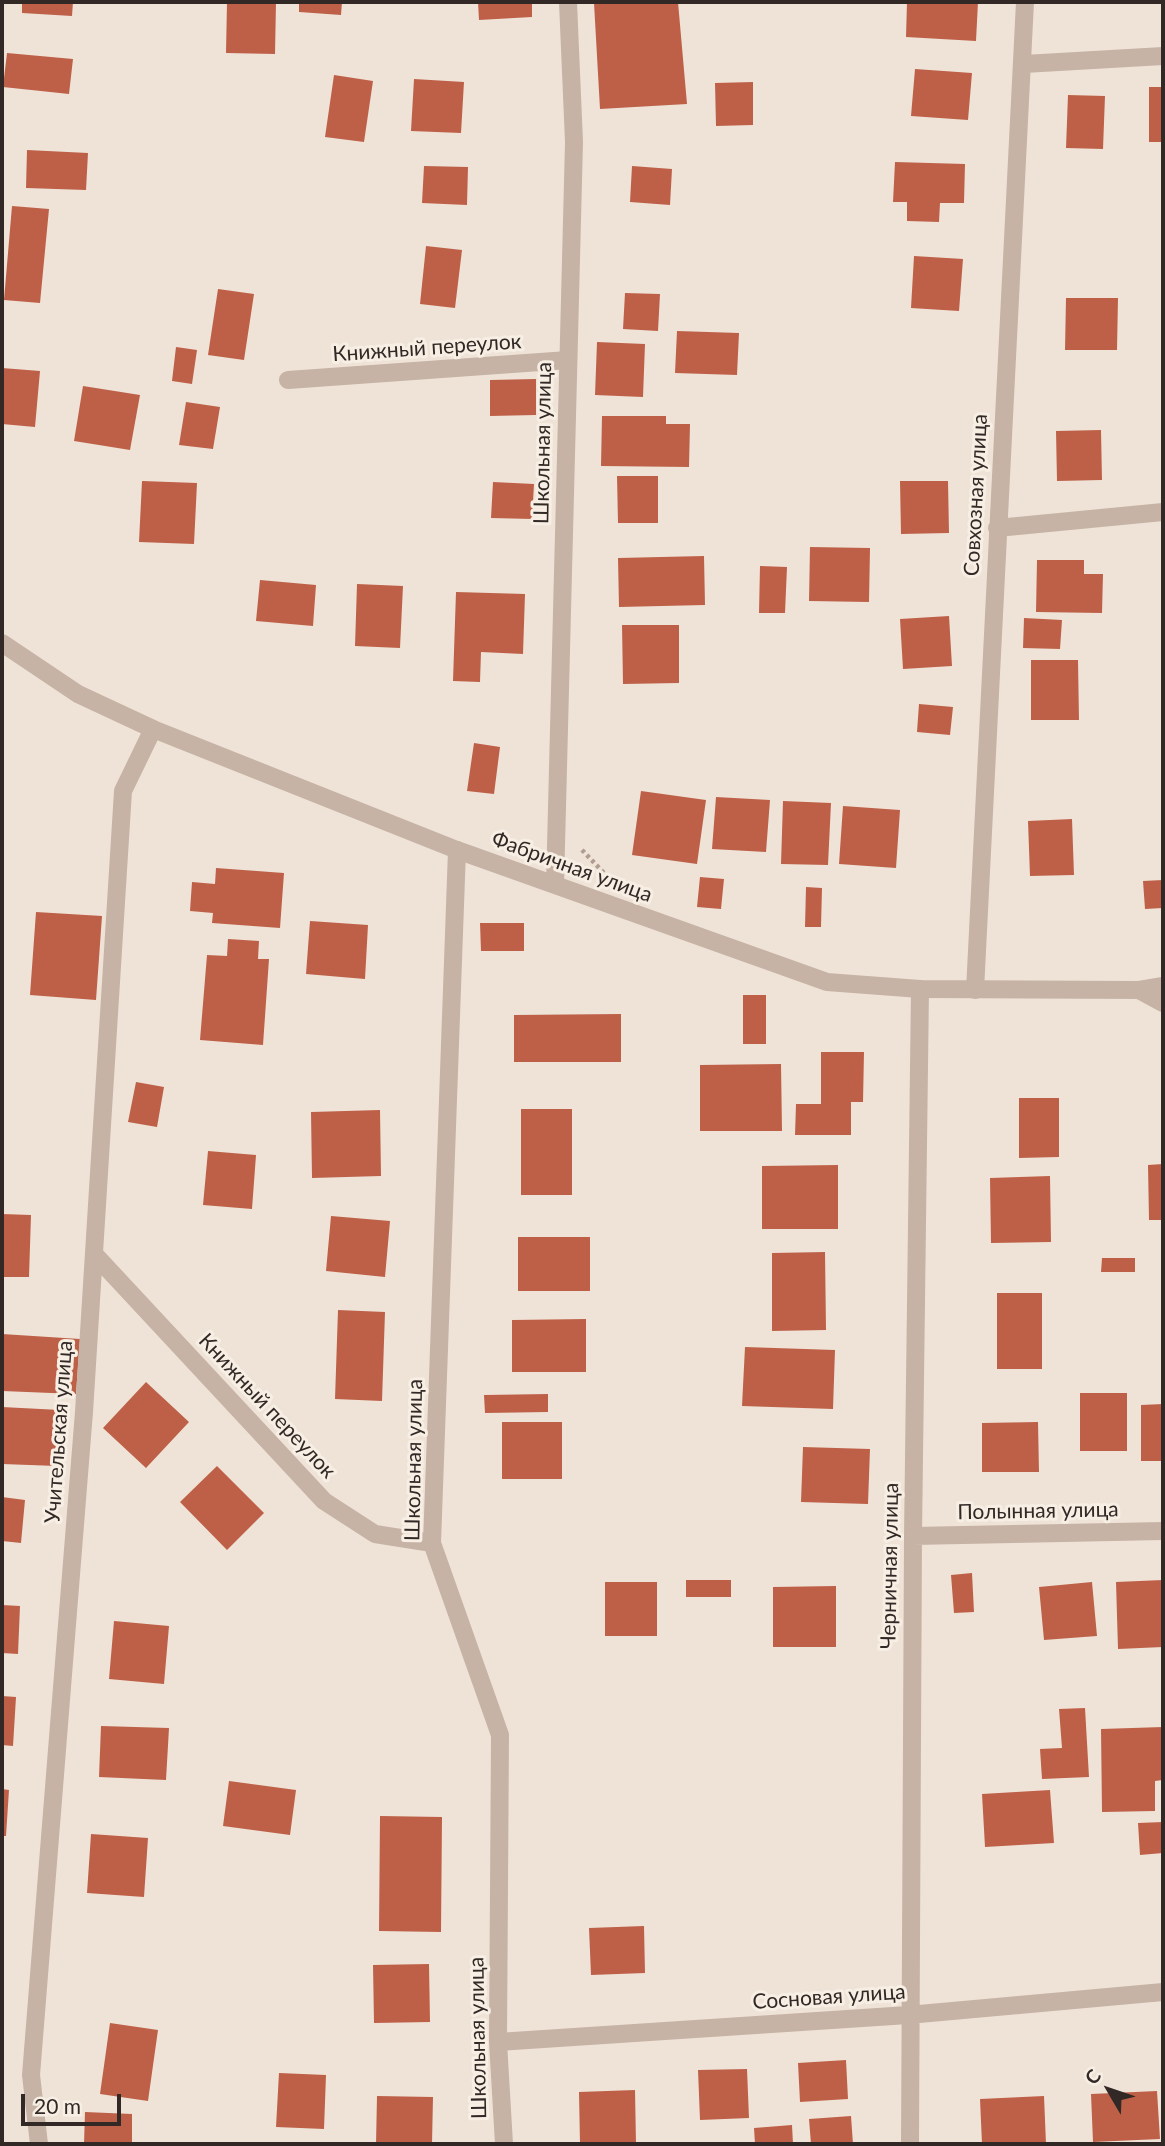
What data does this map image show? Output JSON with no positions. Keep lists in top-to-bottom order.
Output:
{
  "streets": {
    "street": [
      "Книжный переулок",
      "Школьная улица",
      "Совхозная улица",
      "Фабричная улица",
      "Учительская улица",
      "Полынная улица",
      "Черничная улица",
      "Сосновая улица"
    ]
  },
  "crossings": [
    ["Книжный переулок", "Школьная улица"],
    ["Книжный переулок", "Учительская улица"],
    ["Школьная улица", "Фабричная улица"],
    ["Школьная улица", "Сосновая улица"],
    ["Совхозная улица", "Фабричная улица"],
    ["Фабричная улица", "Учительская улица"],
    ["Фабричная улица", "Черничная улица"],
    ["Полынная улица", "Черничная улица"],
    ["Черничная улица", "Сосновая улица"]
  ],
  "scale_bar": "20 m",
  "north": "top left"
}
